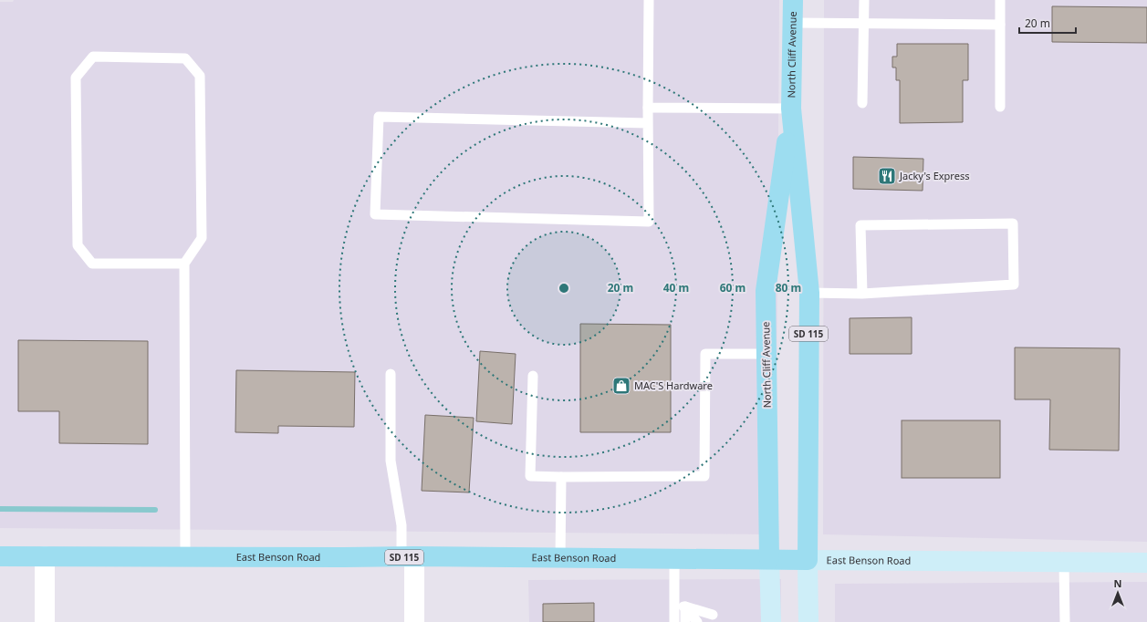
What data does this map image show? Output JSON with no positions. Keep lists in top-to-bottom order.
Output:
{
  "streets": {
    "main road": ["North Cliff Avenue", "SD 115", "East Benson Road"]
  },
  "crossings": [
    ["North Cliff Avenue", "East Benson Road"]
  ],
  "places": {
    "restaurant": ["Jacky's Express"],
    "shop": ["MAC'S Hardware"]
  },
  "scale_bar": "20 m",
  "north": "top",
  "rings": [
    "20 m",
    "40 m",
    "60 m",
    "80 m"
  ]
}
